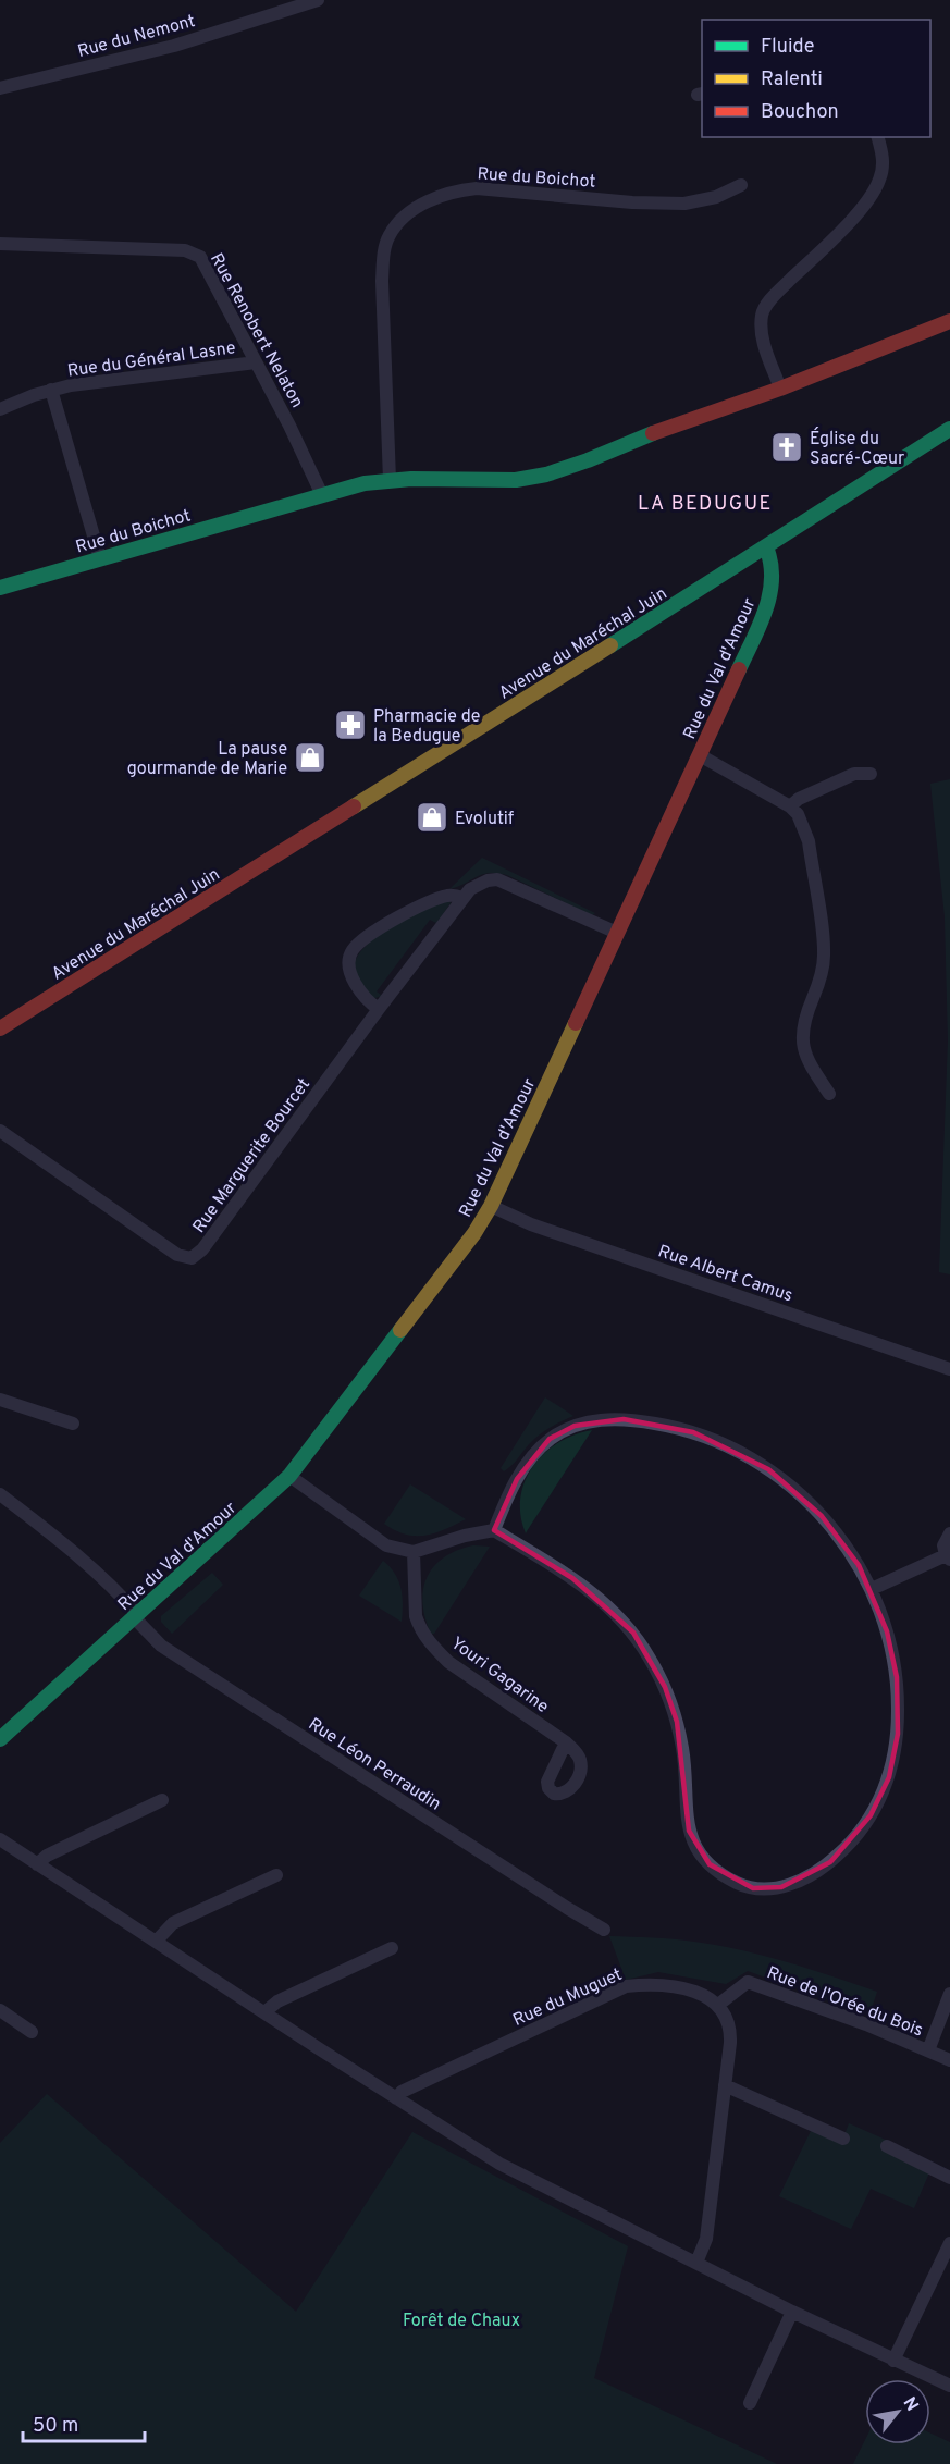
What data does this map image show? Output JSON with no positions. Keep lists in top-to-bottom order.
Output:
{
  "streets": {
    "street": [
      "Rue du Nemont",
      "Rue du Boichot",
      "Rue Renobert Nelaton",
      "Rue du Général Lasne",
      "Avenue du Maréchal Juin",
      "Rue du Val d'Amour",
      "Rue Marguerite Bourcet",
      "Rue Albert Camus",
      "Youri Gagarine",
      "Rue Léon Perraudin",
      "Rue du Muguet",
      "Rue de l'Orée du Bois"
    ]
  },
  "crossings": [
    ["Rue du Boichot", "Rue Renobert Nelaton"],
    ["Rue du Boichot", "Rue du Général Lasne"],
    ["Rue Renobert Nelaton", "Rue du Général Lasne"],
    ["Avenue du Maréchal Juin", "Rue du Val d'Amour"],
    ["Rue du Val d'Amour", "Rue Marguerite Bourcet"],
    ["Rue du Val d'Amour", "Rue Albert Camus"],
    ["Rue du Val d'Amour", "Rue Léon Perraudin"],
    ["Rue du Muguet", "Rue de l'Orée du Bois"]
  ],
  "districts": ["LA BEDUGUE"],
  "parks": ["Forêt de Chaux"],
  "places": {
    "church": ["Église du Sacré-Cœur"],
    "pharmacy": ["Pharmacie de la Bedugue"],
    "shop": ["La pause gourmande de Marie", "Evolutif"]
  },
  "legend": ["Fluide", "Ralenti", "Bouchon"],
  "scale_bar": "50 m",
  "north": "top right"
}
